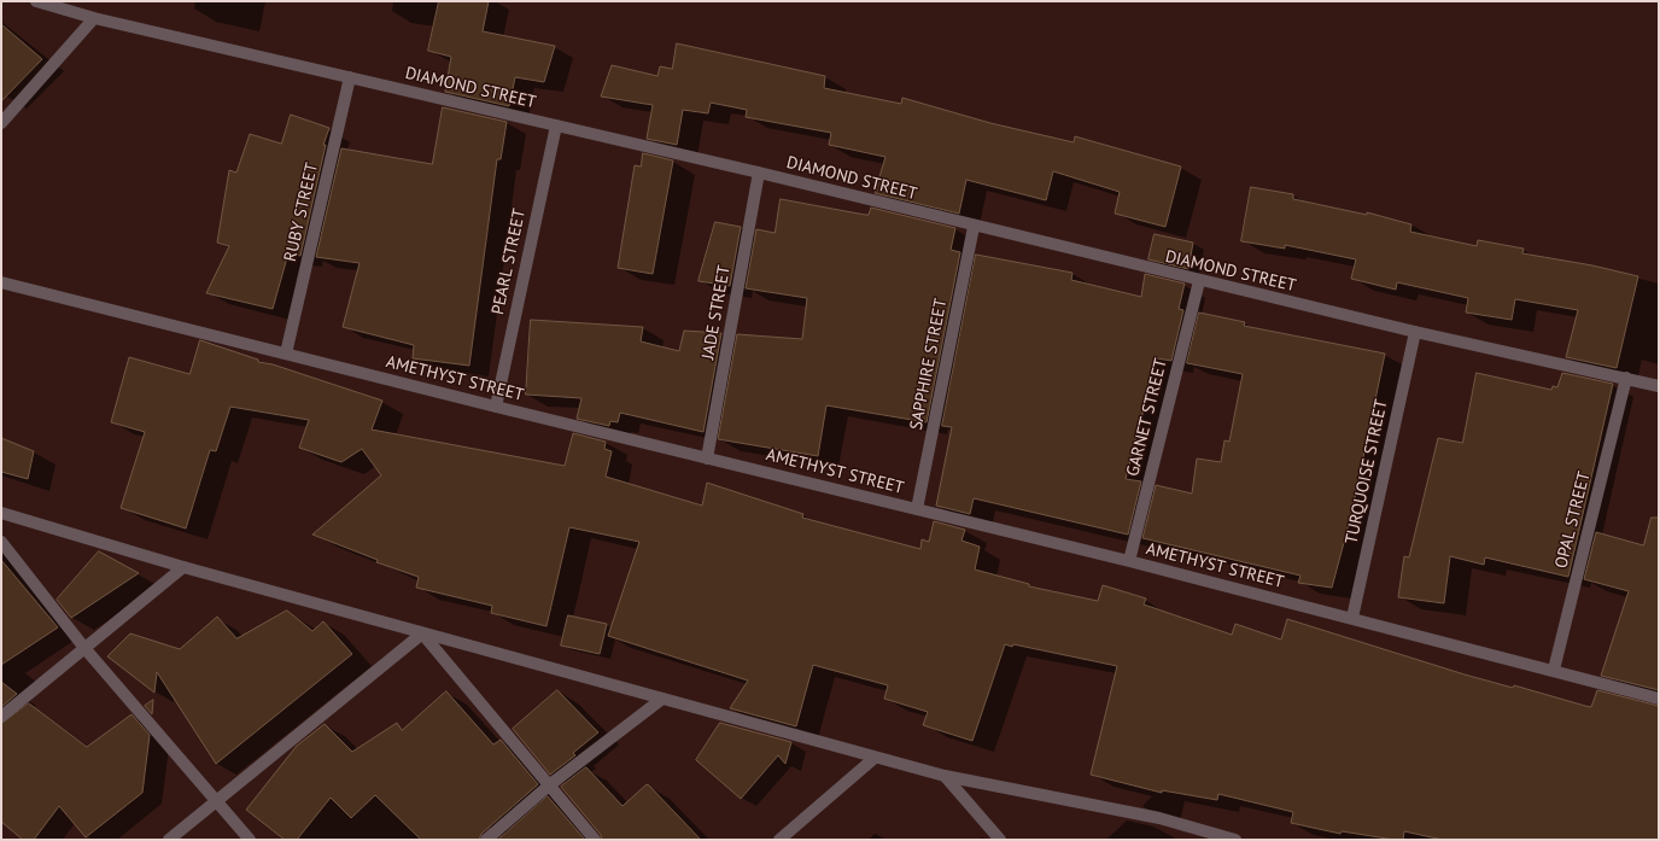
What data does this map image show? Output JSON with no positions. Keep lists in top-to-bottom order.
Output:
{
  "streets": {
    "street": [
      "DIAMOND STREET",
      "RUBY STREET",
      "PEARL STREET",
      "JADE STREET",
      "SAPPHIRE STREET",
      "AMETHYST STREET",
      "GARNET STREET",
      "TURQUOISE STREET",
      "OPAL STREET"
    ]
  },
  "crossings": [
    ["DIAMOND STREET", "RUBY STREET"],
    ["DIAMOND STREET", "PEARL STREET"],
    ["DIAMOND STREET", "JADE STREET"],
    ["DIAMOND STREET", "SAPPHIRE STREET"],
    ["DIAMOND STREET", "GARNET STREET"],
    ["DIAMOND STREET", "TURQUOISE STREET"],
    ["DIAMOND STREET", "OPAL STREET"],
    ["RUBY STREET", "AMETHYST STREET"],
    ["PEARL STREET", "AMETHYST STREET"],
    ["JADE STREET", "AMETHYST STREET"],
    ["SAPPHIRE STREET", "AMETHYST STREET"],
    ["AMETHYST STREET", "GARNET STREET"],
    ["AMETHYST STREET", "TURQUOISE STREET"],
    ["AMETHYST STREET", "OPAL STREET"]
  ]
}
